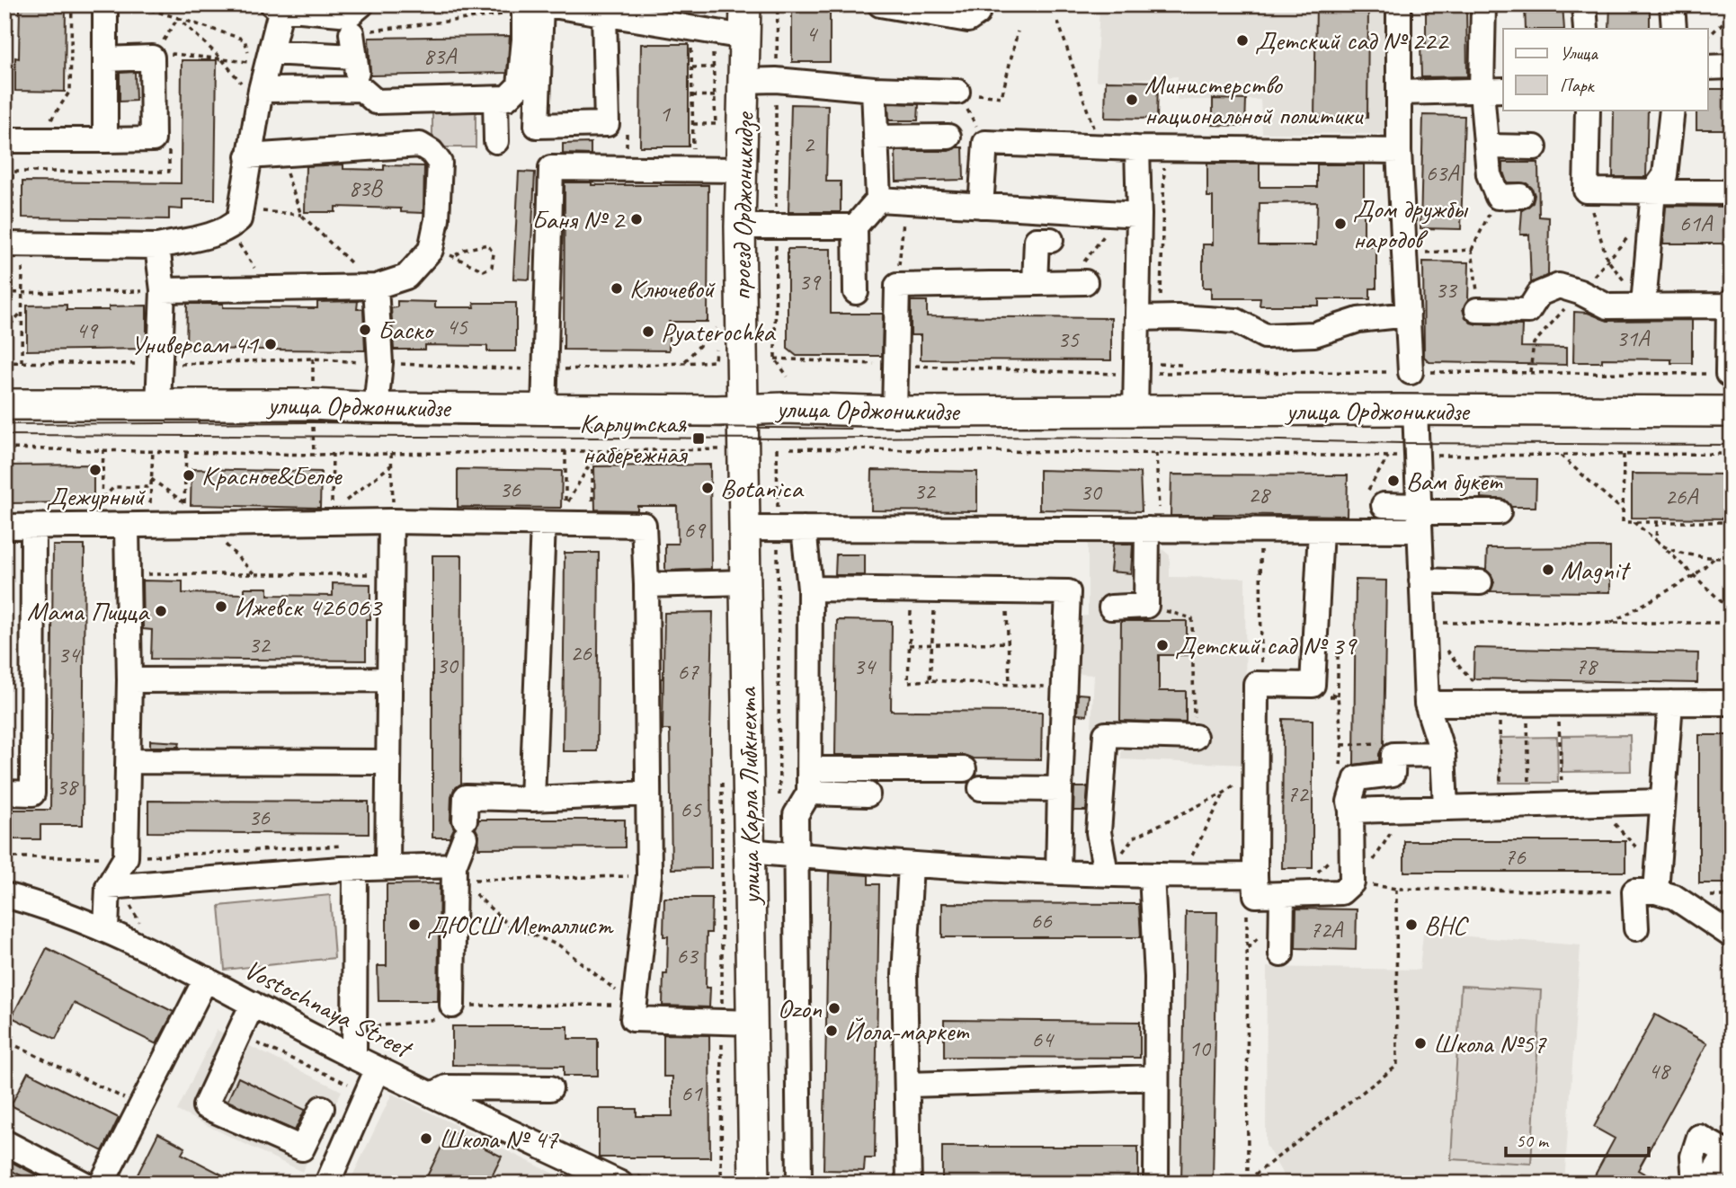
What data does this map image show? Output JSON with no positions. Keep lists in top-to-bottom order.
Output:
{
  "streets": {
    "main road": ["проезд Орджоникидзе", "улица Орджоникидзе", "улица Карла Либкнехта"],
    "street": ["Vostochnaya Street"]
  },
  "crossings": [
    ["проезд Орджоникидзе", "улица Орджоникидзе"],
    ["проезд Орджоникидзе", "улица Карла Либкнехта"],
    ["улица Орджоникидзе", "улица Карла Либкнехта"]
  ],
  "places": {
    "other": [
      "Детский сад № 222",
      "Министерство национальной политики",
      "Баня № 2",
      "Дом дружбы народов",
      "Ключевой",
      "Баско",
      "Pyaterochka",
      "Универсам 41",
      "Дежурный",
      "Красное&Белое",
      "Вам букет",
      "Botanica",
      "Magnit",
      "Ижевск 426063",
      "Мама Пицца",
      "Детский сад № 39",
      "ДЮСШ Металлист",
      "ВНС",
      "Ozon",
      "Йола-маркет",
      "Школа №57",
      "Школа № 47"
    ],
    "transit": ["Карлутская набережная"]
  },
  "house_numbers": [
    "4",
    "83А",
    "1",
    "2",
    "63А",
    "83В",
    "61А",
    "39",
    "33",
    "45",
    "49",
    "31А",
    "35",
    "36",
    "32",
    "30",
    "28",
    "26А",
    "69",
    "32",
    "26",
    "34",
    "30",
    "34",
    "78",
    "67",
    "38",
    "72",
    "65",
    "36",
    "76",
    "66",
    "72А",
    "63",
    "64",
    "10",
    "48",
    "61"
  ],
  "legend": ["Улица", "Парк"],
  "scale_bar": "50 m"
}
